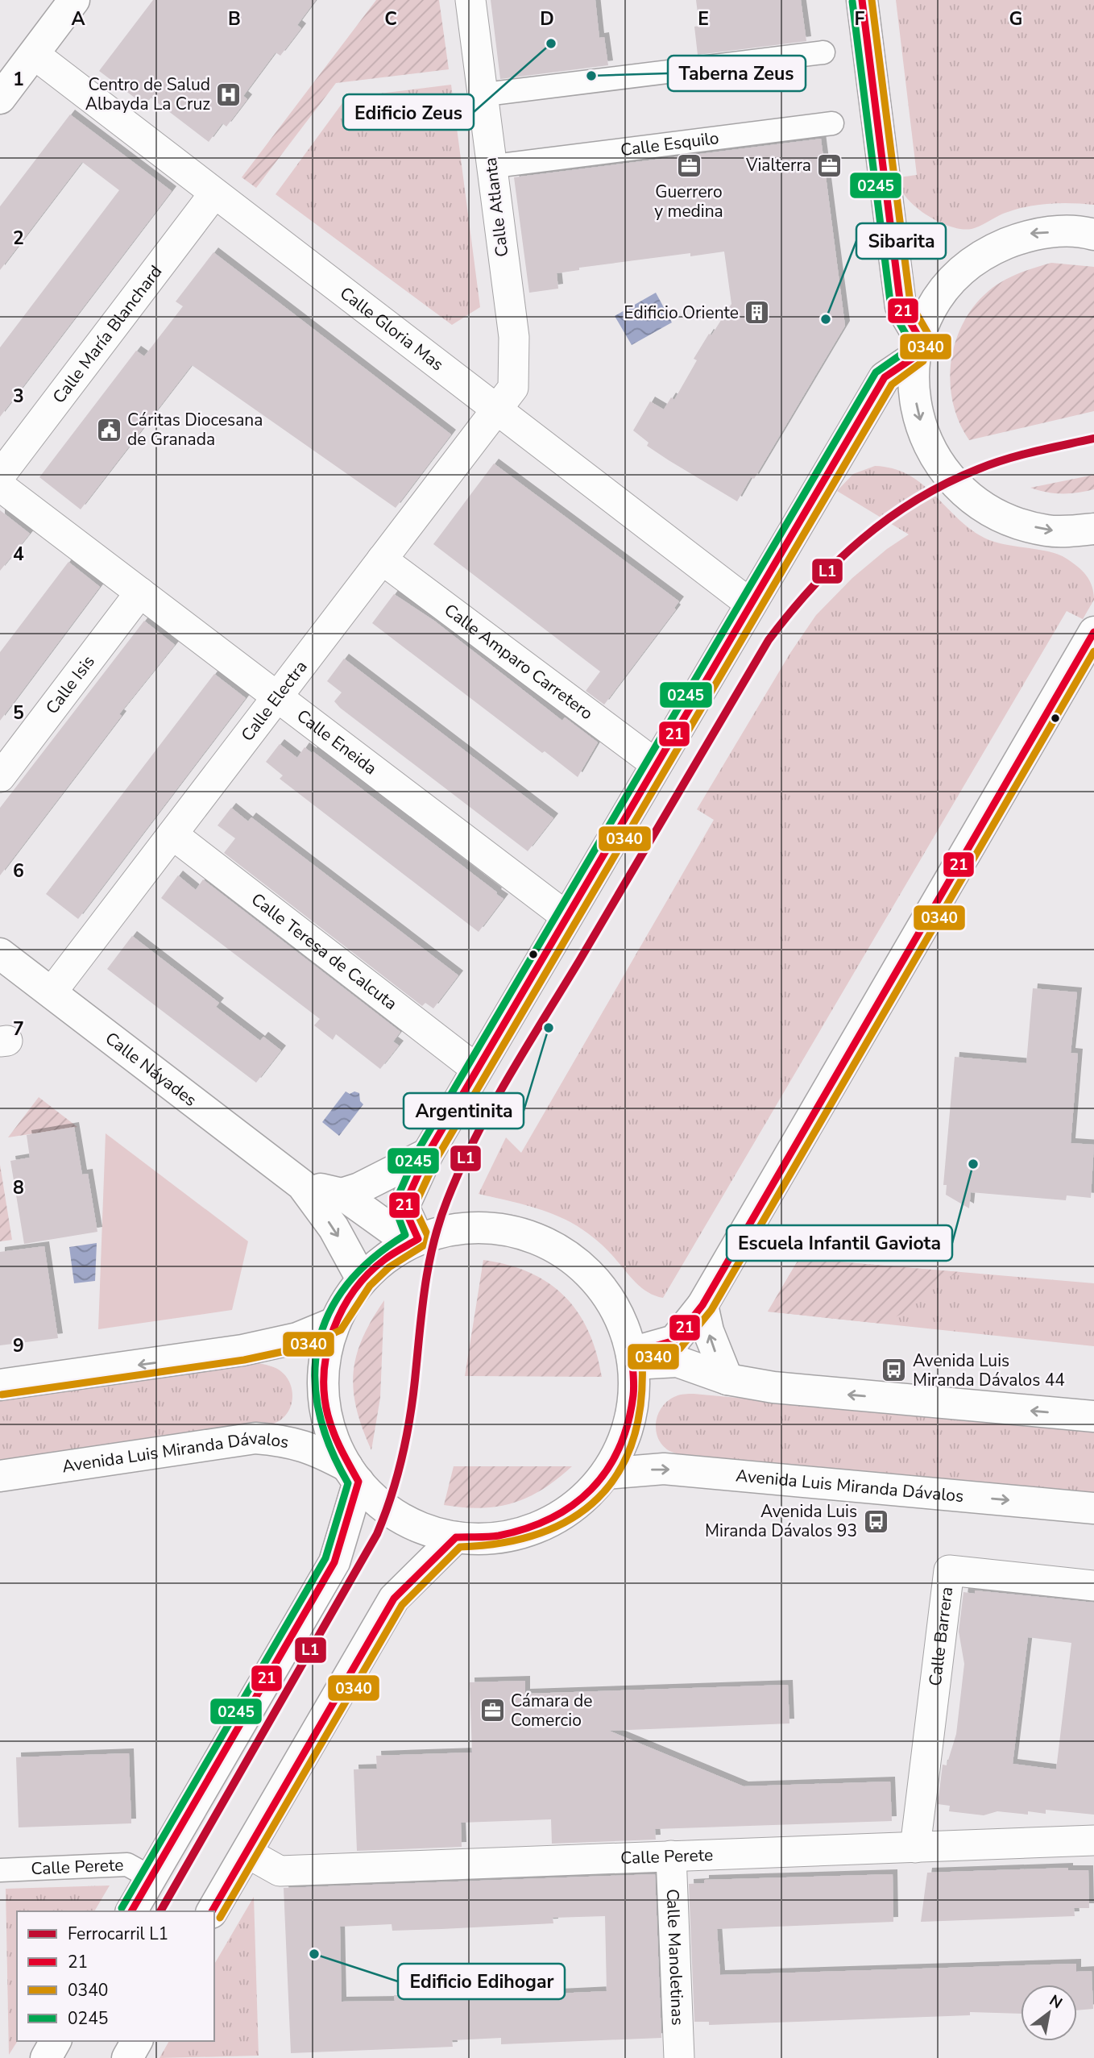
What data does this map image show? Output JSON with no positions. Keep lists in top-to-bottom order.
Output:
{
  "streets": {
    "main road": ["Calle Náyades", "Avenida Luis Miranda Dávalos"],
    "street": [
      "Calle Esquilo",
      "Calle Atlanta",
      "Calle Gloria Mas",
      "Calle María Blanchard",
      "Calle Amparo Carretero",
      "Calle Isis",
      "Calle Electra",
      "Calle Eneida",
      "Calle Teresa de Calcuta",
      "Calle Barrera",
      "Calle Perete",
      "Calle Manoletinas"
    ]
  },
  "crossings": [
    ["Calle Atlanta", "Calle Gloria Mas"],
    ["Calle Atlanta", "Calle Electra"],
    ["Calle Gloria Mas", "Calle María Blanchard"],
    ["Calle Gloria Mas", "Calle Electra"],
    ["Calle Amparo Carretero", "Calle Electra"],
    ["Calle Isis", "Calle Eneida"],
    ["Calle Electra", "Calle Eneida"],
    ["Calle Electra", "Calle Teresa de Calcuta"],
    ["Calle Electra", "Calle Náyades"],
    ["Calle Barrera", "Calle Perete"],
    ["Calle Perete", "Calle Manoletinas"]
  ],
  "places": {
    "other": [
      "Edificio Zeus",
      "Taberna Zeus",
      "Sibarita",
      "Argentinita",
      "Escuela Infantil Gaviota",
      "Edificio Edihogar"
    ],
    "hospital": ["Centro de Salud Albayda La Cruz"],
    "office": ["Vialterra", "Guerrero y medina", "Cámara de Comercio"],
    "building": ["Edificio Oriente"],
    "public building": ["Cáritas Diocesana de Granada"],
    "bus stop": ["Avenida Luis Miranda Dávalos 44", "Avenida Luis Miranda Dávalos 93"]
  },
  "lines": [
    "transit line 21",
    "transit line 0340",
    "transit line 0245",
    "rail line L1"
  ],
  "legend": [
    "Ferrocarril L1",
    "21",
    "0340",
    "0245"
  ],
  "north": "top right",
  "grid": {
    "columns": [
      "A",
      "B",
      "C",
      "D",
      "E",
      "F",
      "G"
    ],
    "rows": [
      "1",
      "2",
      "3",
      "4",
      "5",
      "6",
      "7",
      "8",
      "9"
    ]
  }
}
